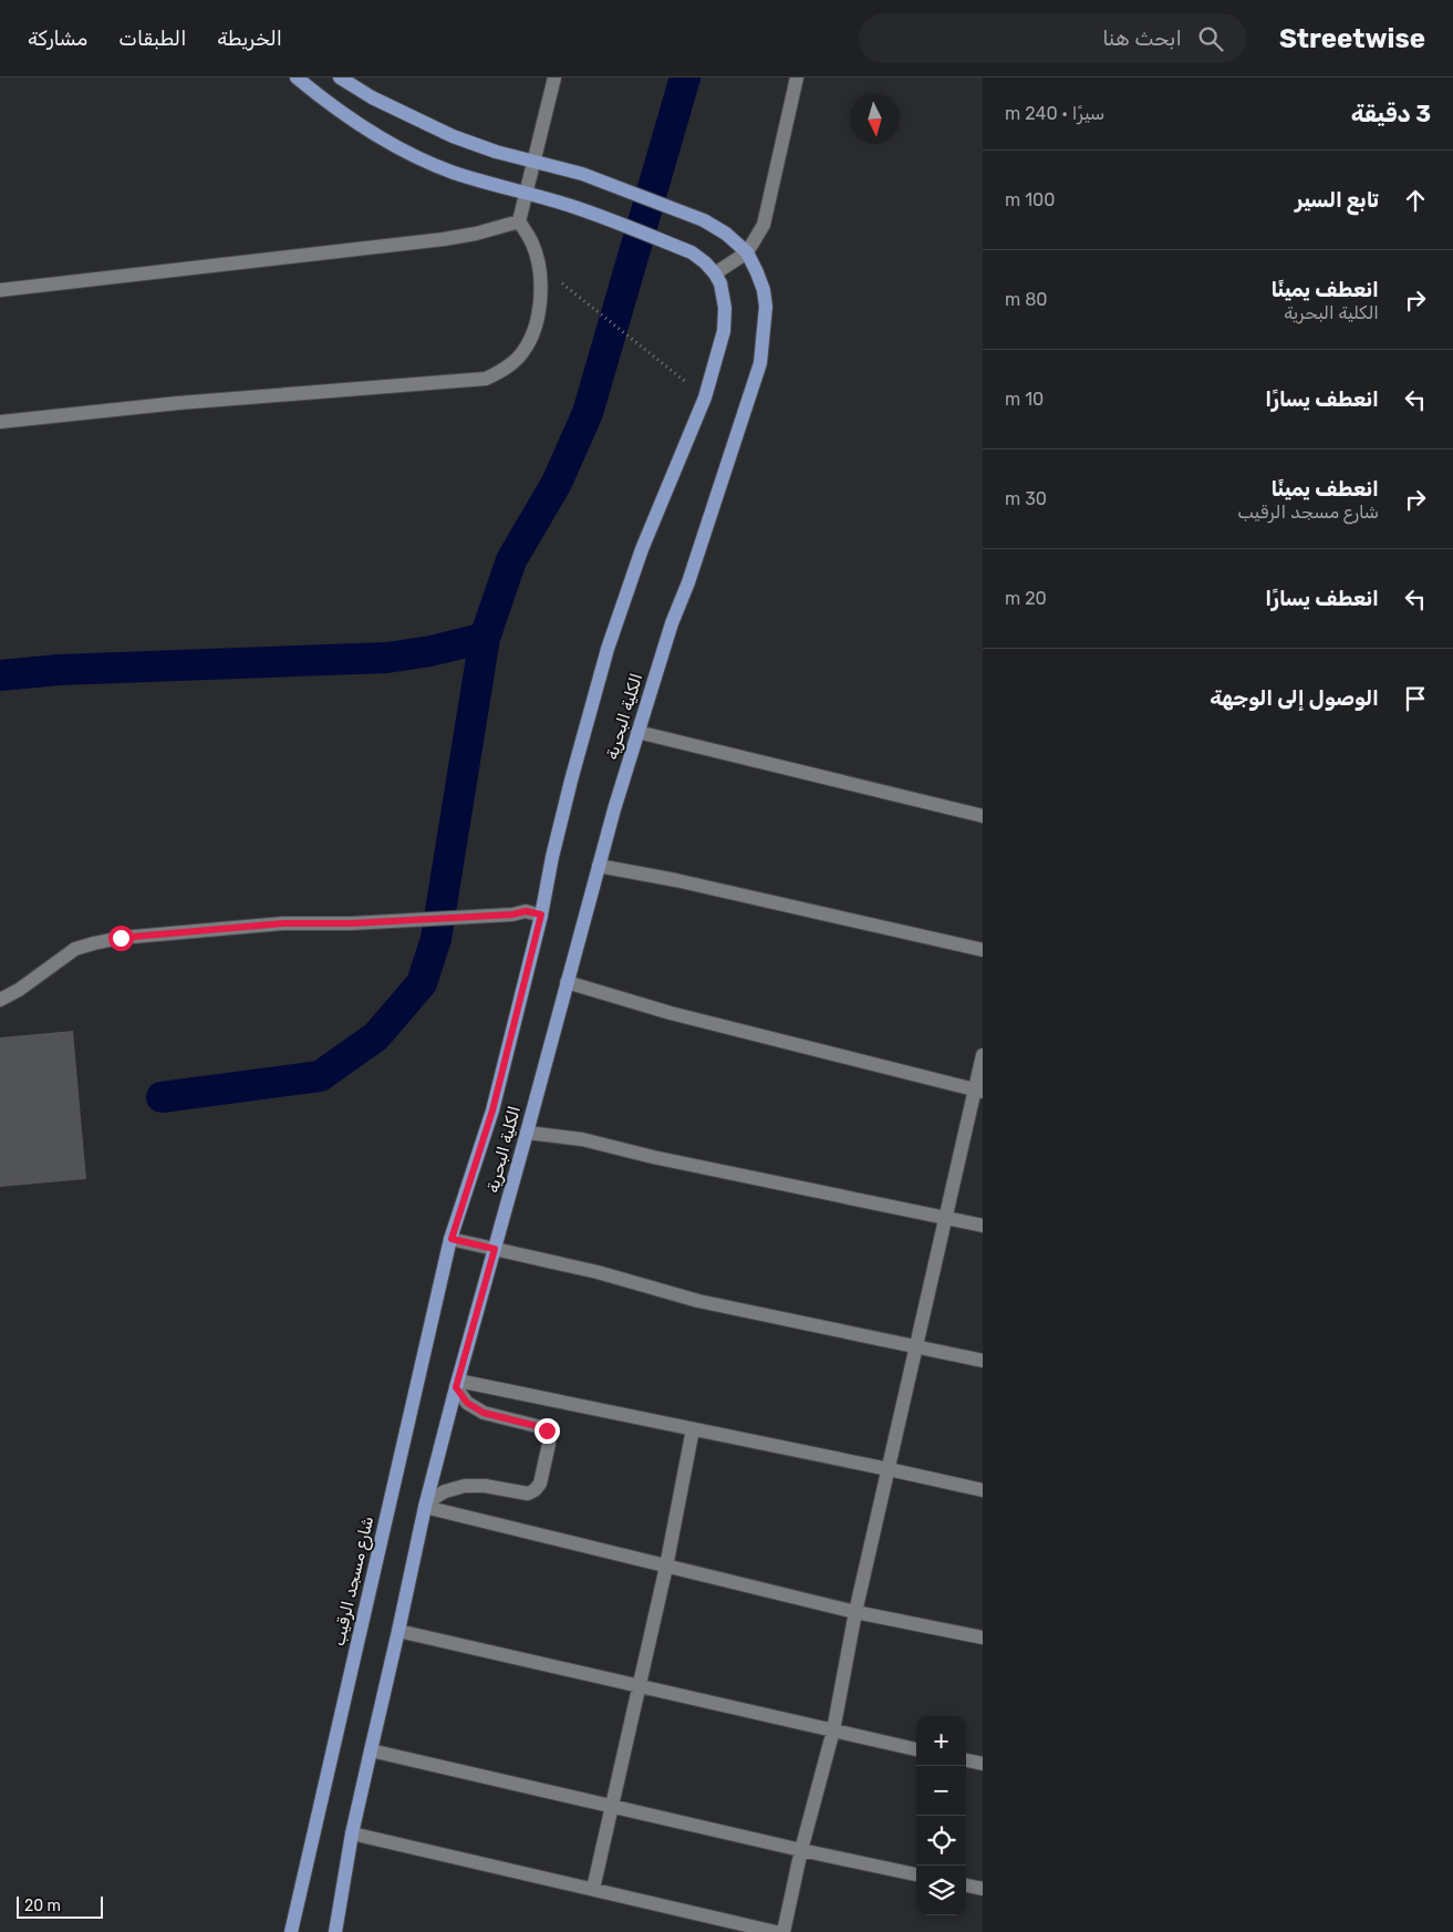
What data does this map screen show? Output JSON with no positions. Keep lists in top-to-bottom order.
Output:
{
  "streets": {
    "main road": ["الكلية البحرية", "شارع مسجد الرقيب"]
  },
  "crossings": [
    ["الكلية البحرية", "شارع مسجد الرقيب"]
  ],
  "scale_bar": "20 m",
  "north": "bottom",
  "page": {
    "header": "Streetwise",
    "search": "ابحث هنا",
    "nav": ["الخريطة", "الطبقات", "مشاركة"],
    "heading": ["3 دقيقة", "سيرًا · 240 m"],
    "list": [
      ["تابع السير", "100 m"],
      ["انعطف يمينًا", "الكلية البحرية", "80 m"],
      ["انعطف يسارًا", "10 m"],
      ["انعطف يمينًا", "شارع مسجد الرقيب", "30 m"],
      ["انعطف يسارًا", "20 m"],
      "الوصول إلى الوجهة"
    ],
    "map_buttons": ["+", "−"],
    "scale": "20 m"
  }
}
